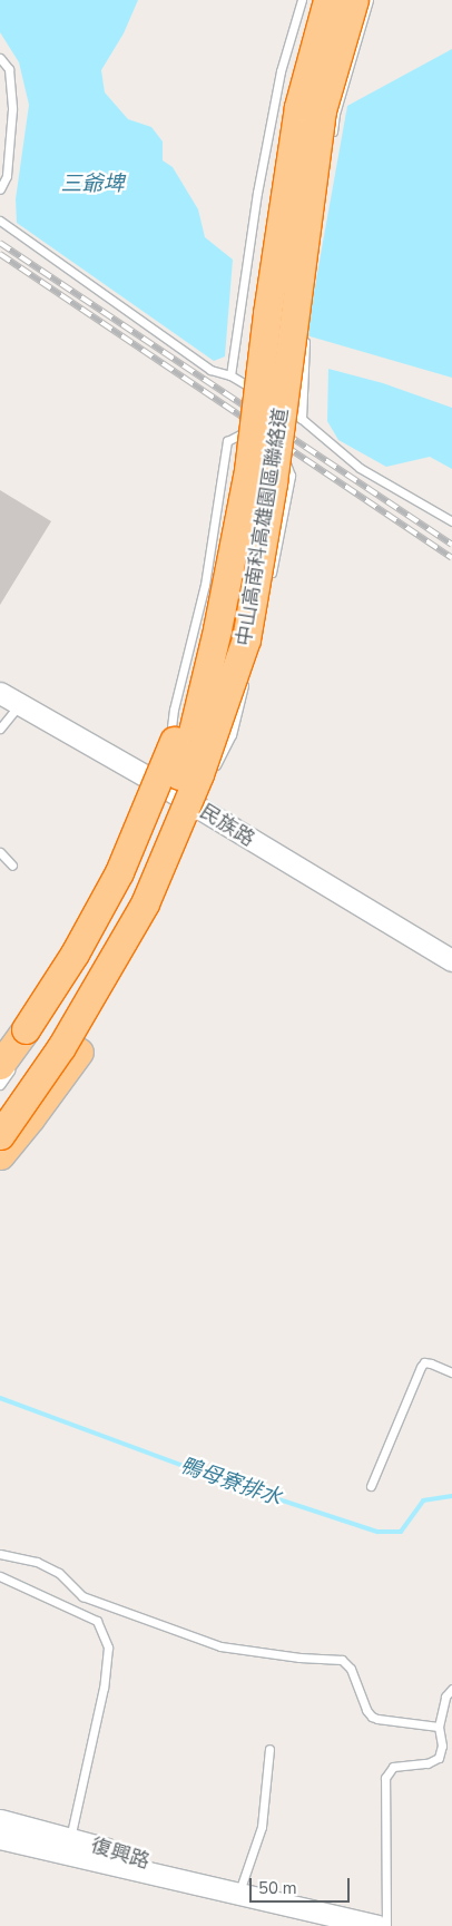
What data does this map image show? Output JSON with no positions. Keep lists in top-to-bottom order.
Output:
{
  "streets": {
    "highway": ["中山高南科高雄園區聯絡道"],
    "street": ["民族路", "復興路"]
  },
  "water": ["三爺埤", "鴨母寮排水"],
  "scale_bar": "50 m"
}
